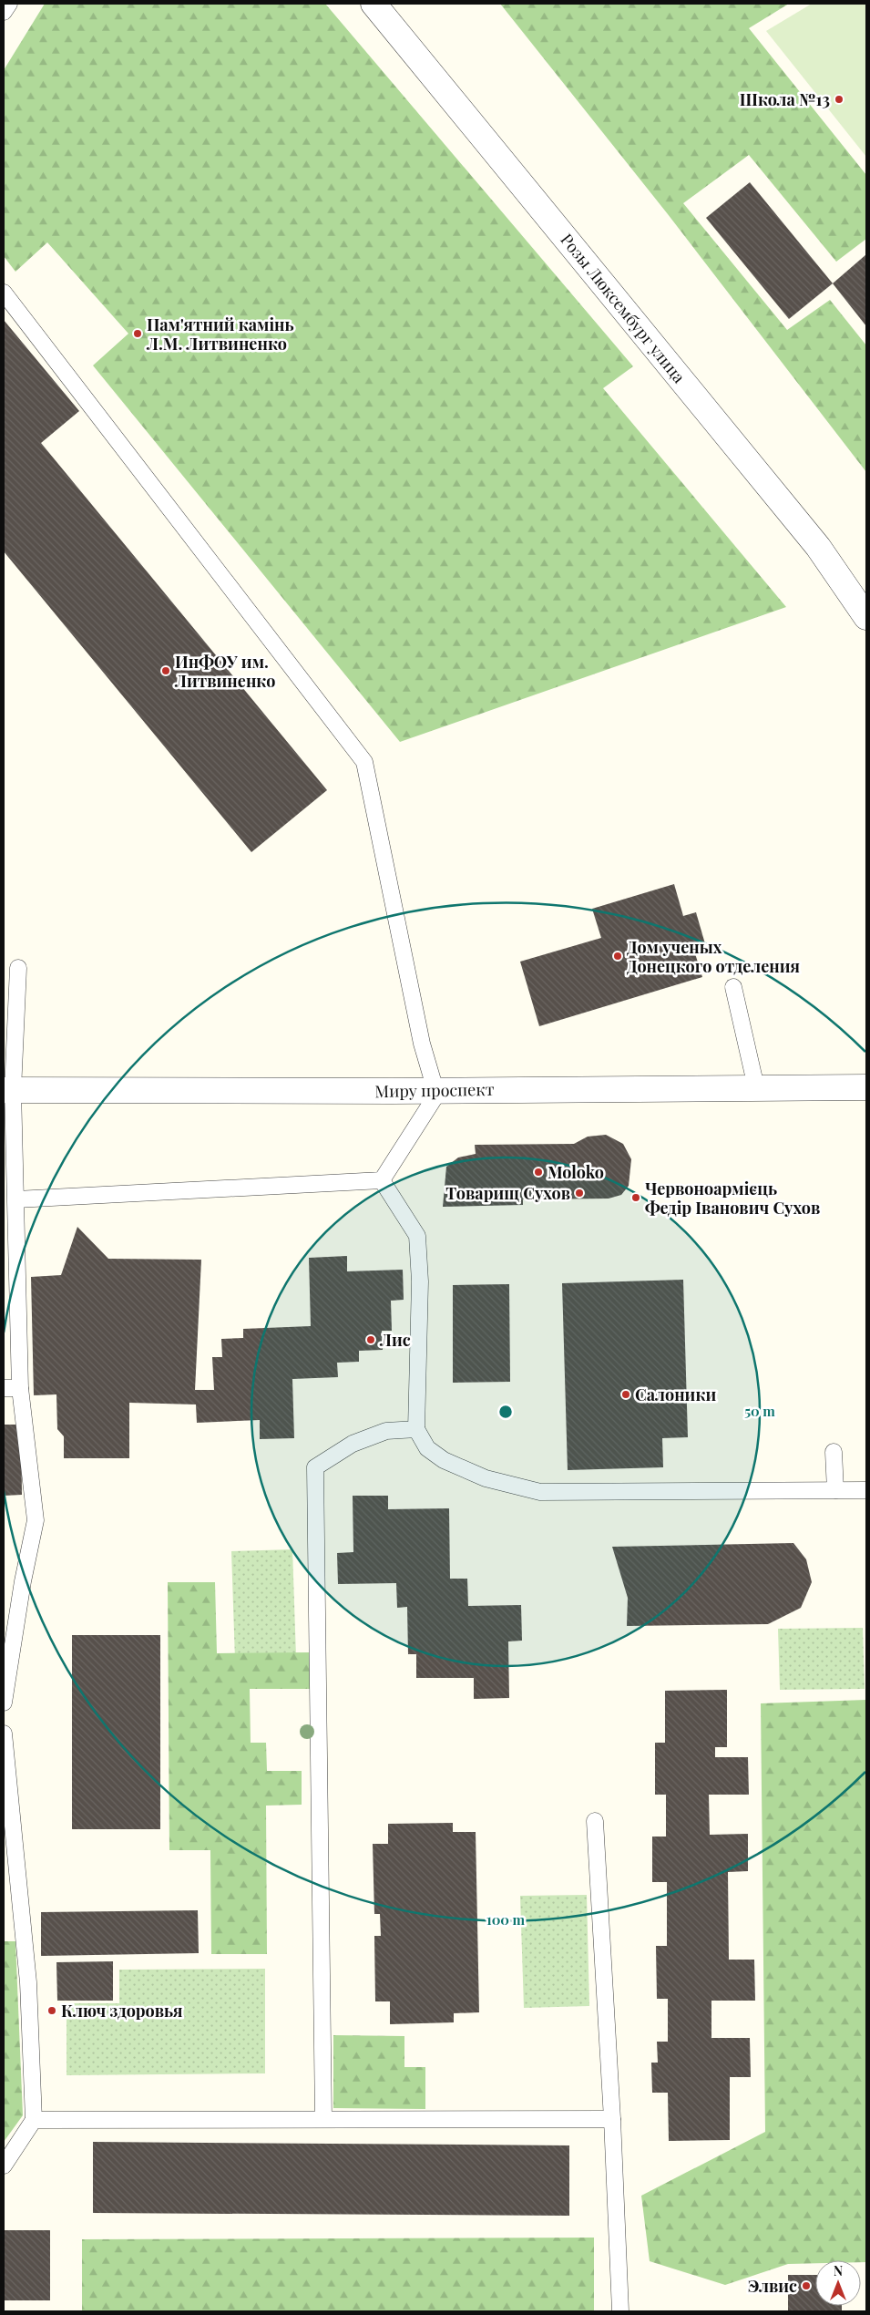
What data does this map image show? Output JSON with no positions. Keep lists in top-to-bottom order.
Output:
{
  "streets": {
    "street": ["Розы Люксембург улица", "Миру проспект"]
  },
  "places": [
    "Школа №13",
    "Пам'ятний камінь Л.М. Литвиненко",
    "ИнФОУ им. Литвиненко",
    "Дом ученых Донецкого отделения",
    "Moloko",
    "Товарищ Сухов",
    "Червоноармієць Федір Іванович Сухов",
    "Лис",
    "Салоники",
    "Ключ здоровья",
    "Элвис"
  ],
  "north": "top",
  "rings": ["50 m", "100 m"]
}
